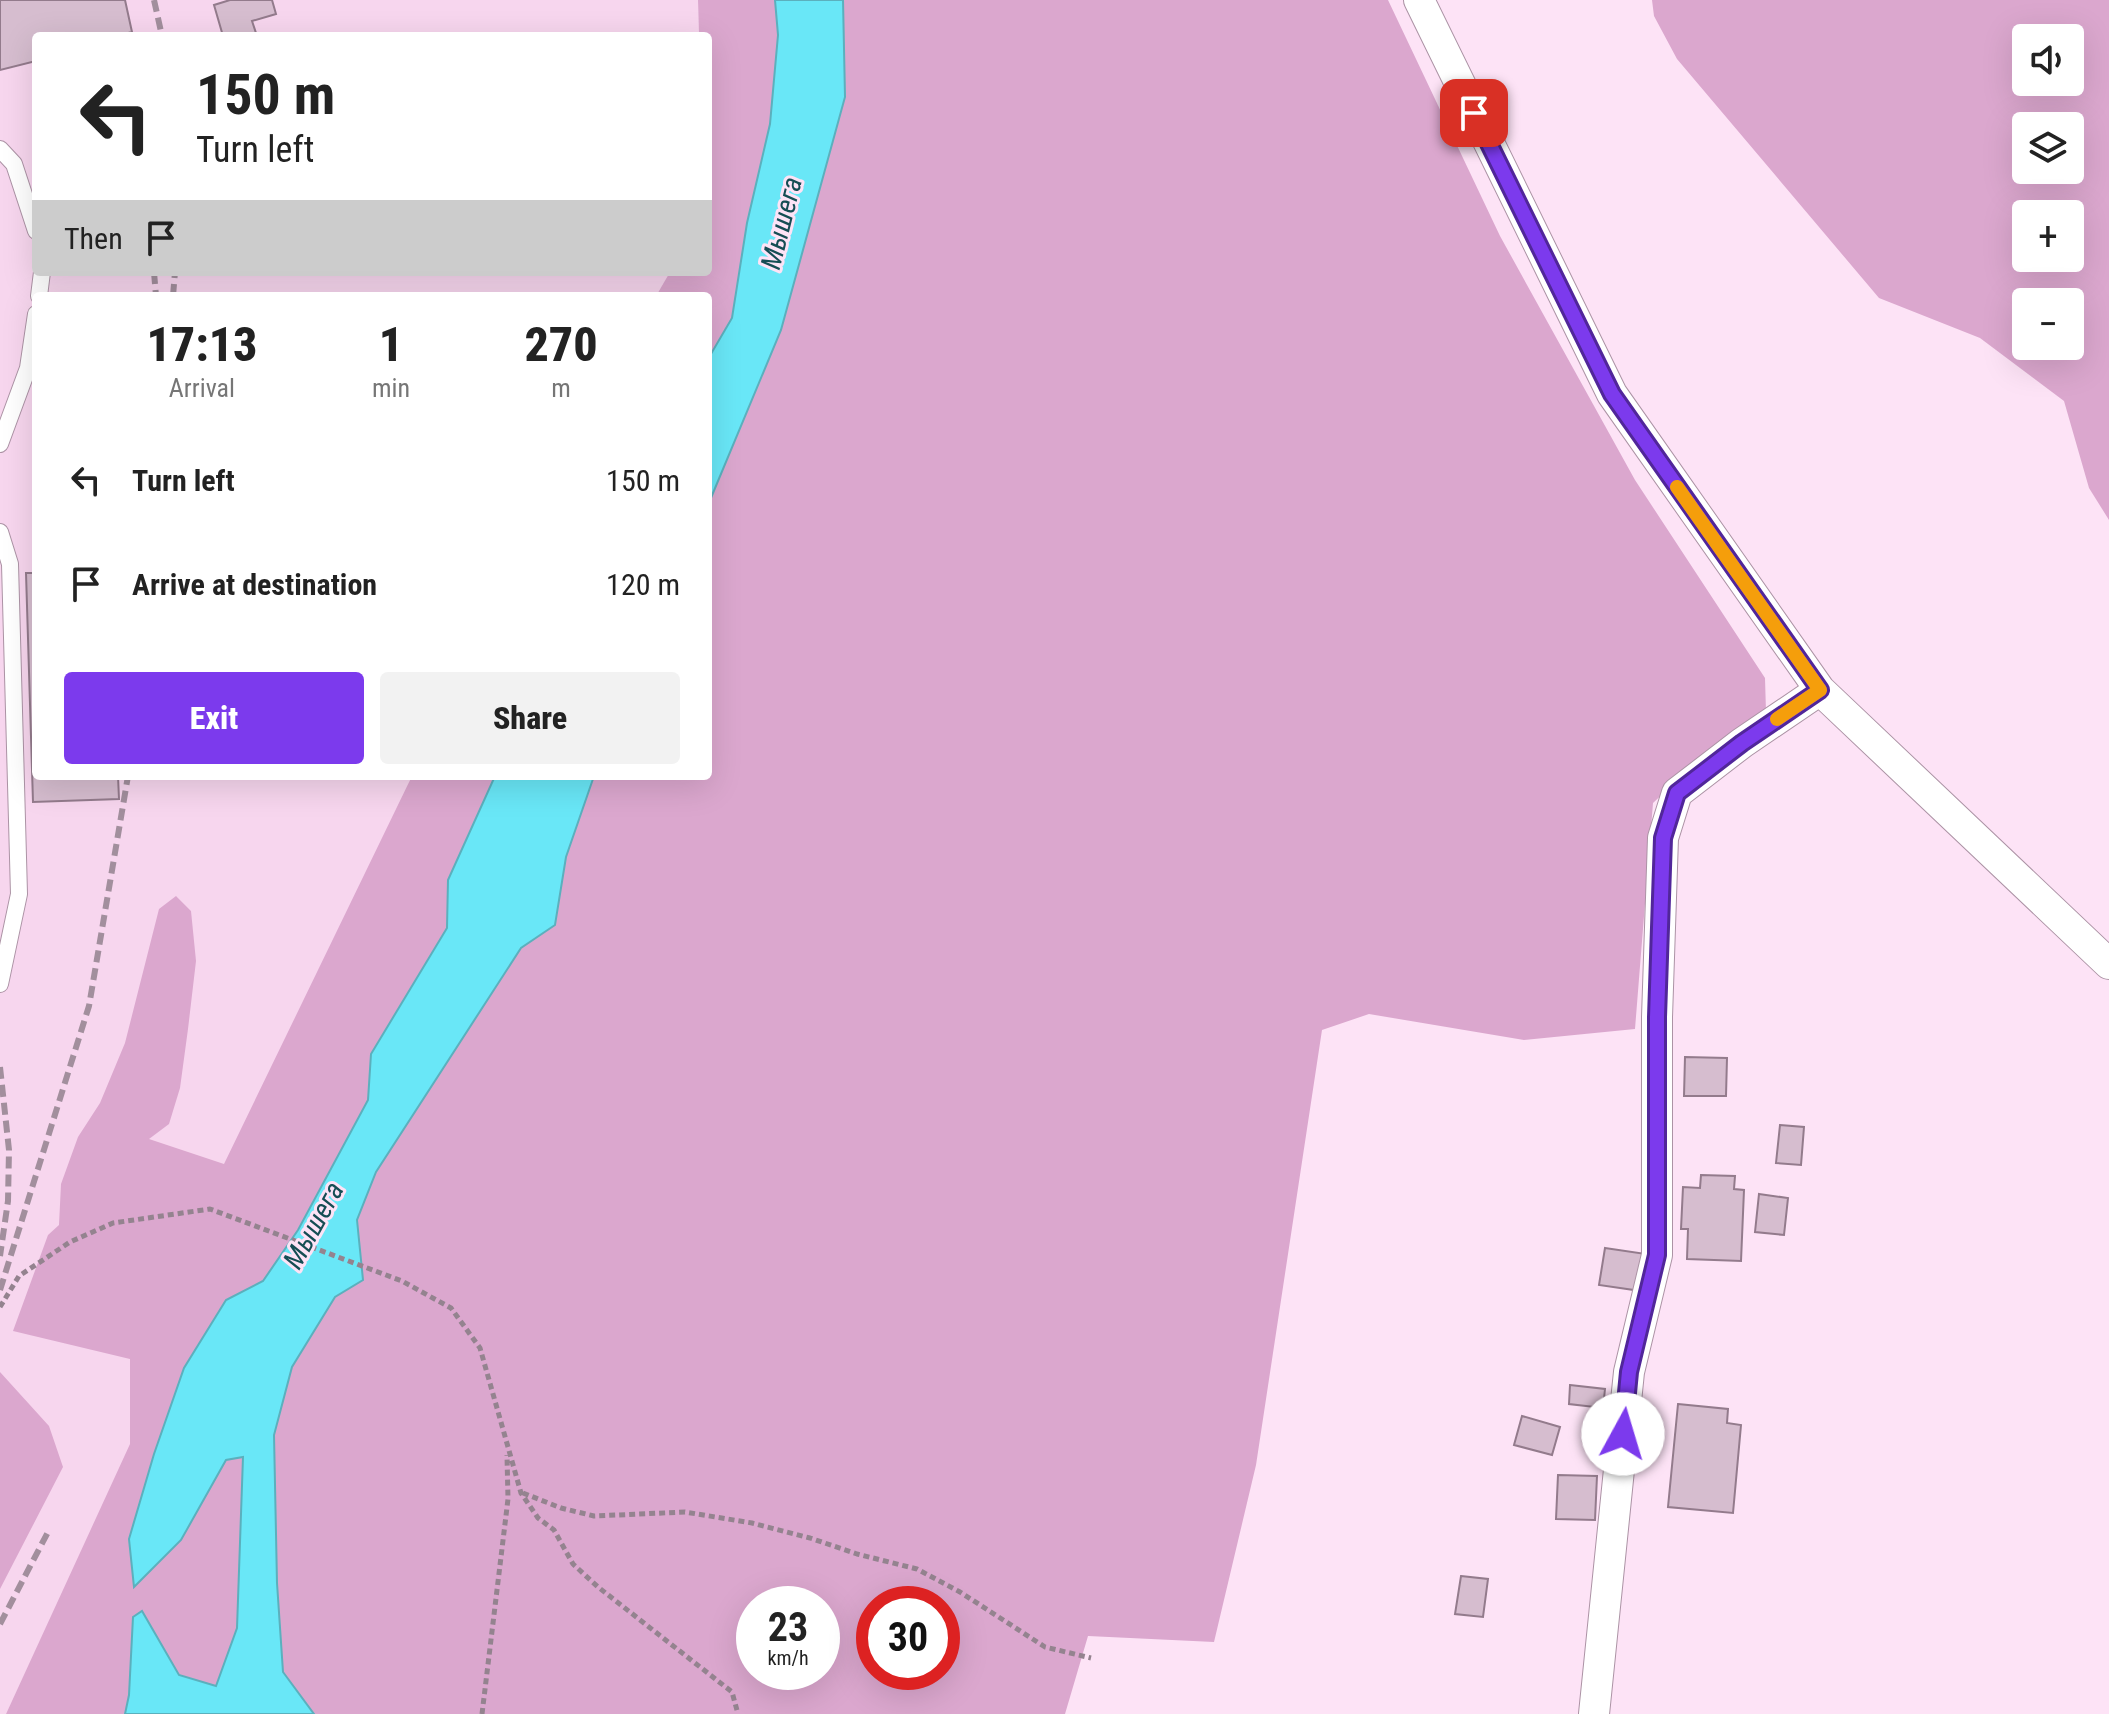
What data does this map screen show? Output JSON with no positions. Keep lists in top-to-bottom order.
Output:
{
  "water": ["Мышега"],
  "page": {
    "map_buttons": ["+", "−"],
    "turn": ["150 m", "Turn left"],
    "then": "Then",
    "eta": [
      "17:13",
      "Arrival",
      "1",
      "min",
      "270",
      "m"
    ],
    "list": [
      {
        "name": "Turn left",
        "value": "150 m"
      },
      {
        "name": "Arrive at destination",
        "value": "120 m"
      }
    ],
    "buttons": ["Exit", "Share"],
    "speed": "23 km/h",
    "limit": "30"
  }
}
